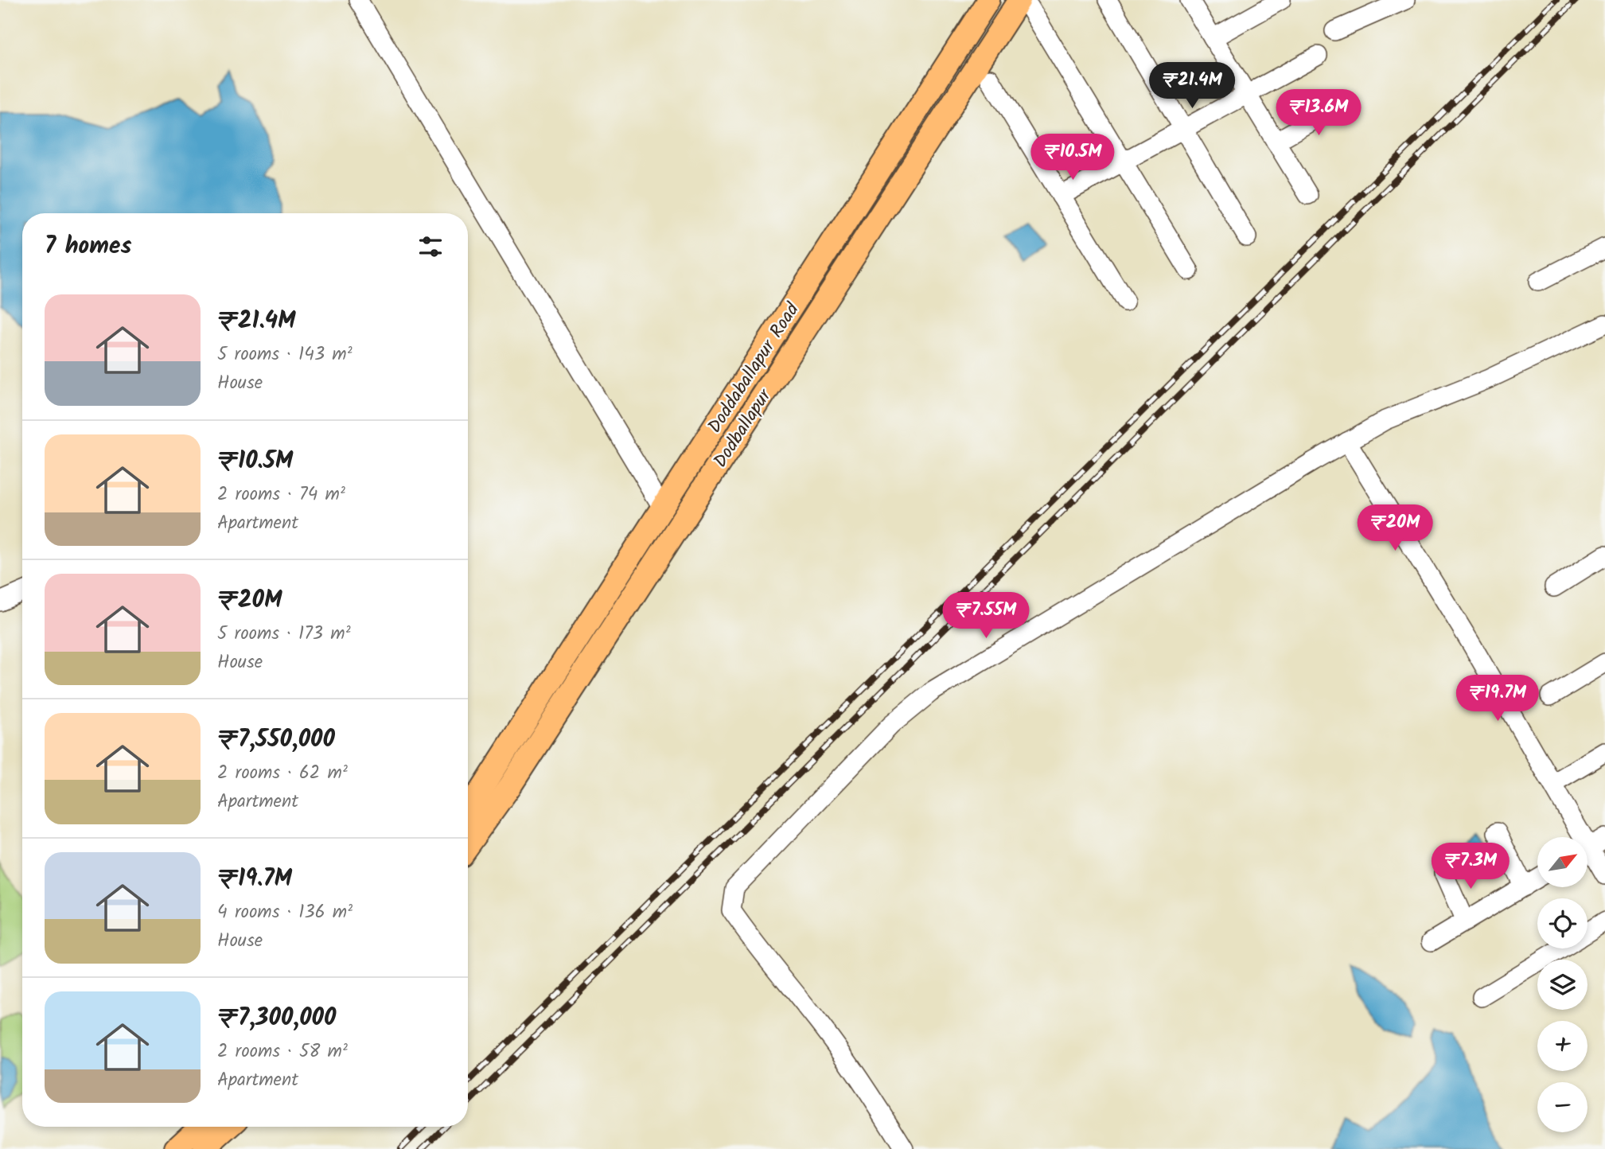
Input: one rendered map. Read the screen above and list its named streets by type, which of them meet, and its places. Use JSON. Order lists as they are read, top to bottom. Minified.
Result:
{"streets":{"main road":["Doddaballapur Road","Dodballapur"]},"north":"top right","page":{"price":["₹21.4M","₹13.6M","₹10.5M","₹20M","₹7.55M","₹19.7M","₹7.3M"],"heading":"7 homes","list":[{"name":"₹21.4M","note":"5 rooms · 143 m² · House"},{"name":"₹10.5M","note":"2 rooms · 74 m² · Apartment"},{"name":"₹20M","note":"5 rooms · 173 m² · House"},{"name":"₹7,550,000","note":"2 rooms · 62 m² · Apartment"},{"name":"₹19.7M","note":"4 rooms · 136 m² · House"},{"name":"₹7,300,000","note":"2 rooms · 58 m² · Apartment"}],"map_buttons":["+","−"]}}
